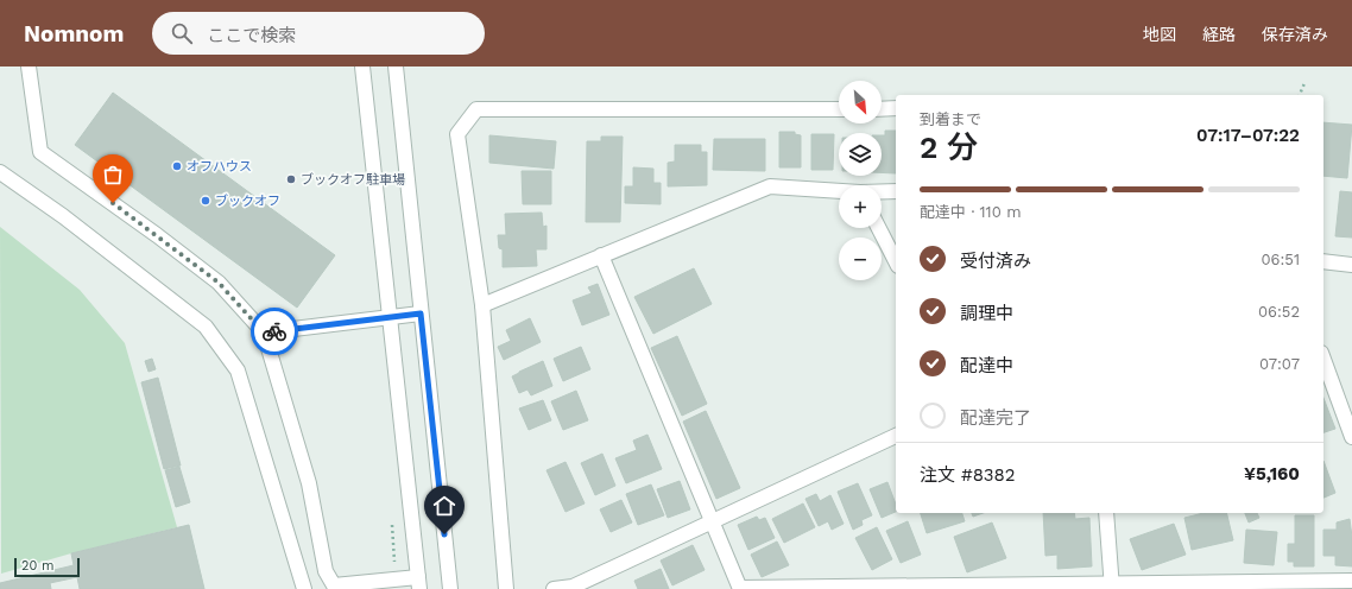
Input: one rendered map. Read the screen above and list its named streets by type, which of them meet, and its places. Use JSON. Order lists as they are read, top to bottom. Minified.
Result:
{"places":["オフハウス","ブックオフ駐車場","ブックオフ"],"scale_bar":"20 m","north":"bottom right","page":{"header":"Nomnom","search":"ここで検索","nav":["地図","経路","保存済み"],"map_buttons":["+","−"],"heading":["2 分","到着まで","07:17–07:22"],"panel":["注文 #8382","¥5,160"],"bar":"配達中 · 110 m","list":[["受付済み","06:51"],["調理中","06:52"],["配達中","07:07"],"配達完了"],"scale":"20 m"}}
